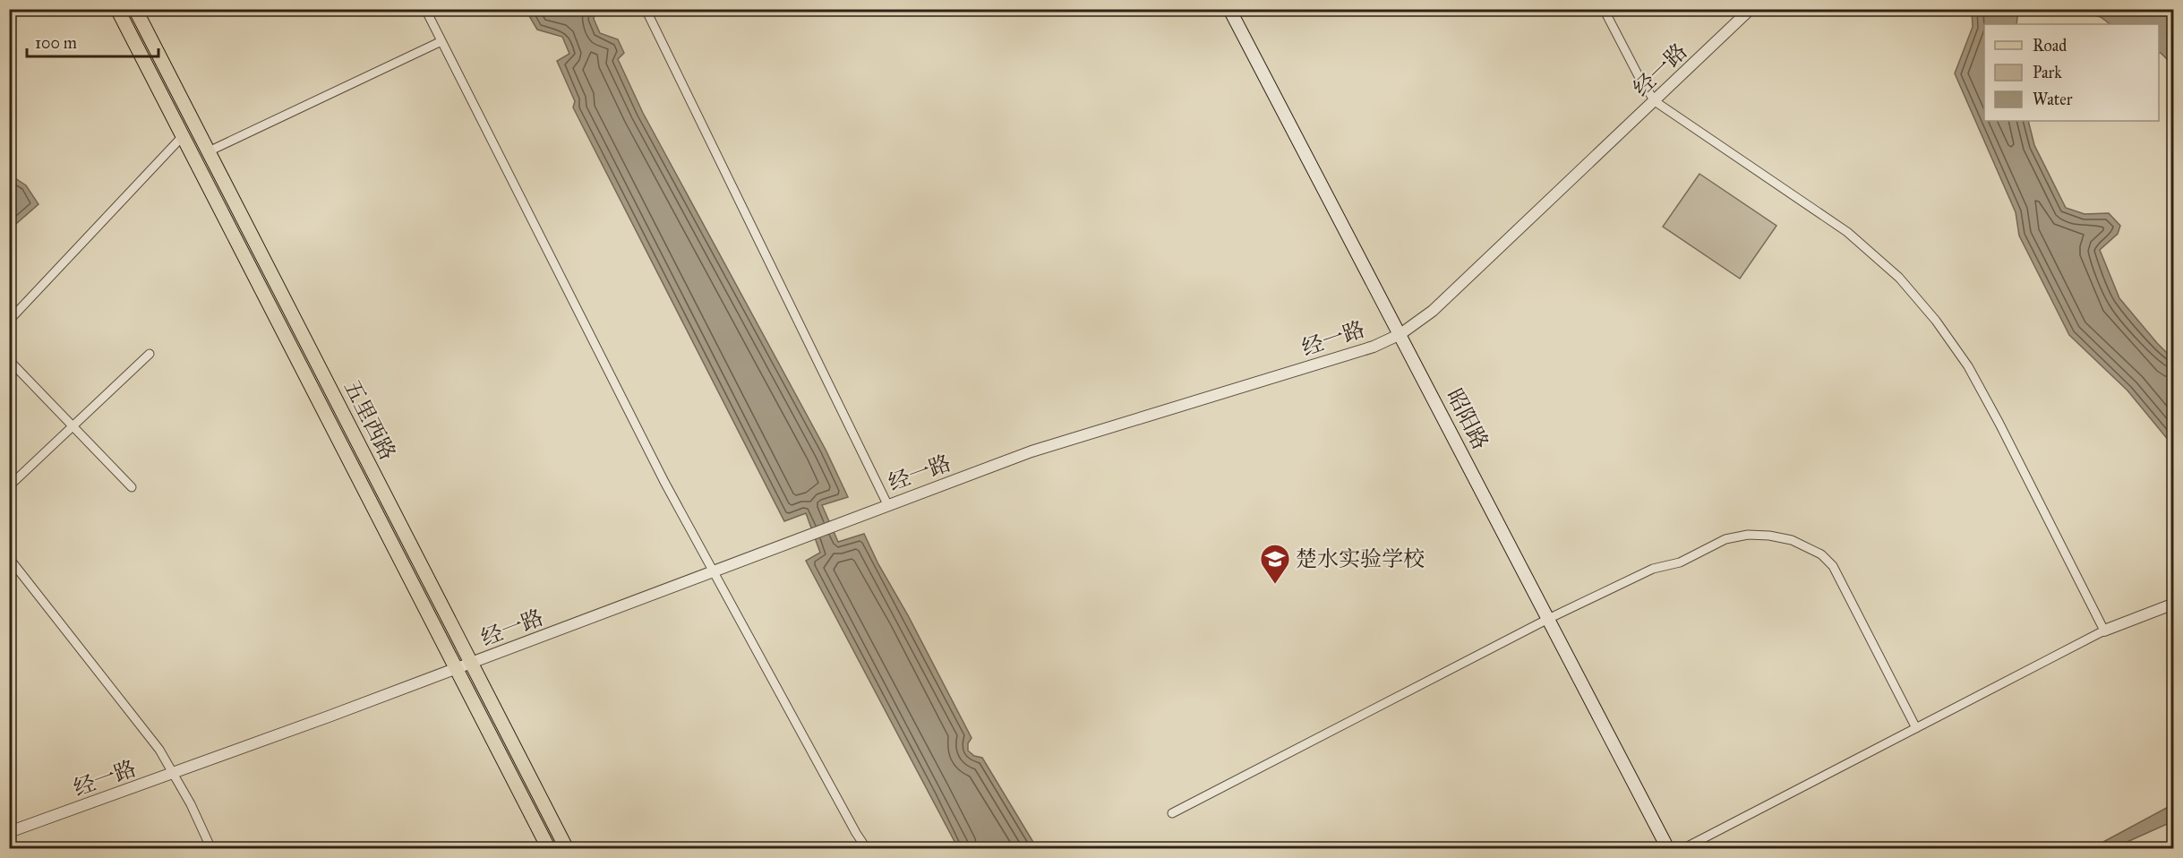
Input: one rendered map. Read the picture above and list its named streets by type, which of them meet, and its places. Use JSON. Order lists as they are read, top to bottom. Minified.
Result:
{"streets":{"main road":["昭阳路","五里西路"],"street":["经一路"]},"crossings":[["经一路","昭阳路"],["经一路","五里西路"]],"places":{"school or university":["楚水实验学校"]},"legend":["Road","Park","Water"],"scale_bar":"100 m"}
